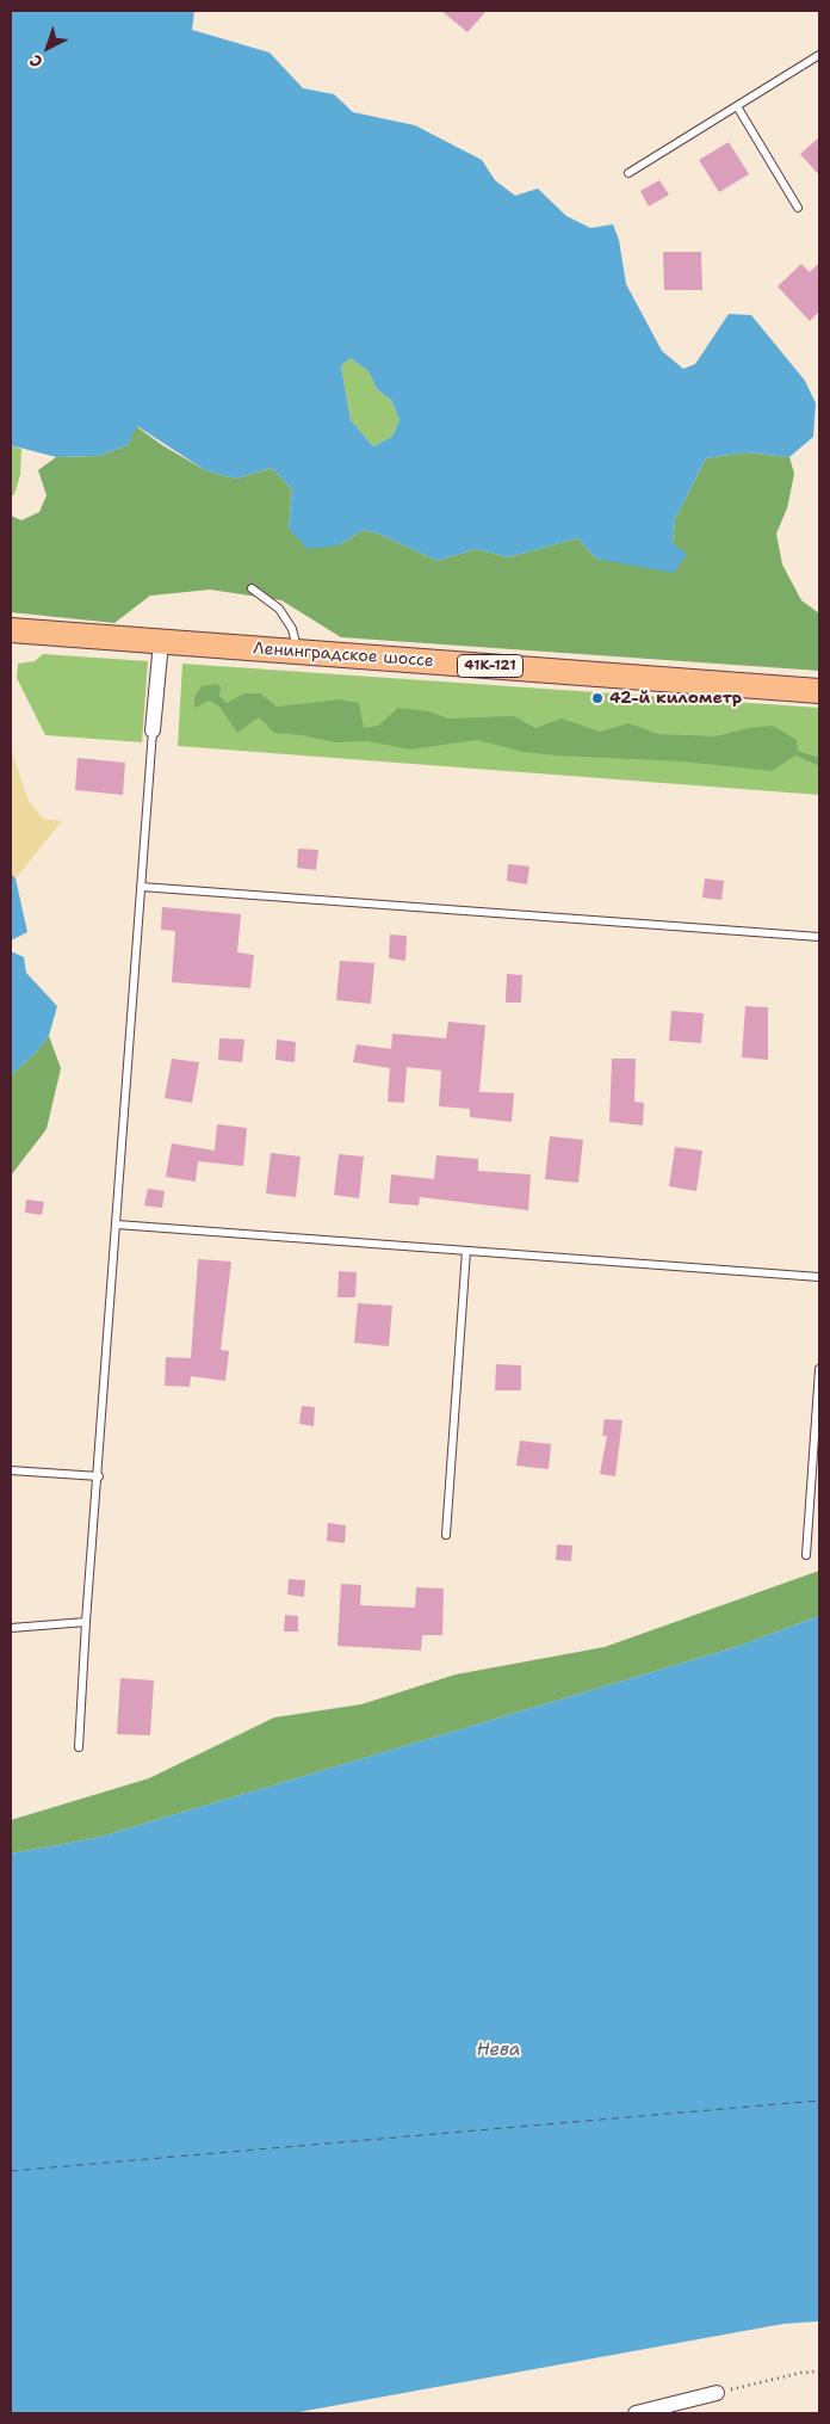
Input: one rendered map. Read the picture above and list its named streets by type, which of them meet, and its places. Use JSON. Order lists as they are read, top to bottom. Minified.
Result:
{"streets":{"main road":["Ленинградское шоссе","41К-121"]},"water":["Нева"],"places":["42-й километр"],"north":"bottom left"}
